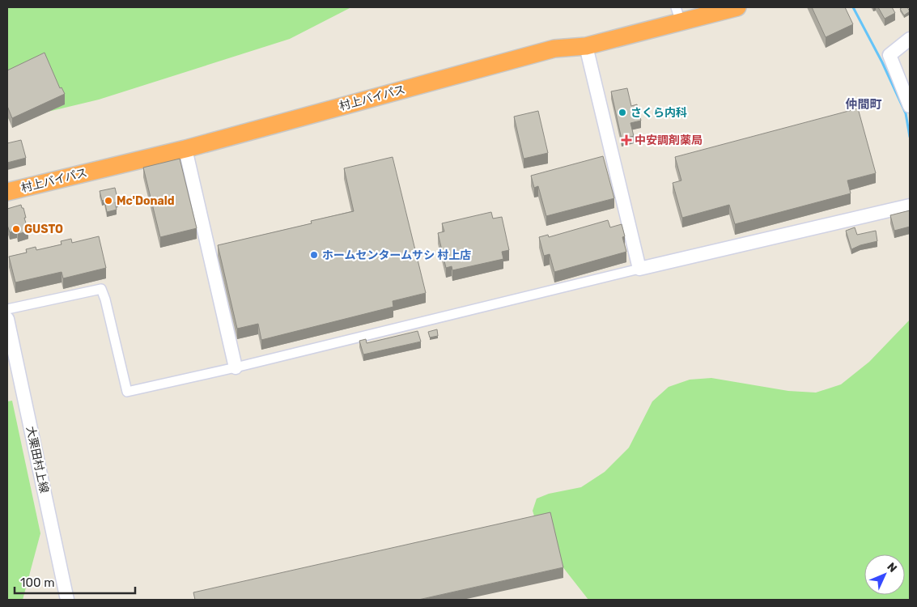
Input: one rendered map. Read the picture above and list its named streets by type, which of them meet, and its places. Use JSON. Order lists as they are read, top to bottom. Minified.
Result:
{"streets":{"highway":["村上バイパス"],"street":["大栗田村上線"]},"districts":["仲間町"],"places":{"other":["さくら内科","Mc'Donald","GUSTO","ホームセンタームサシ 村上店"],"health":["中安調剤薬局"]},"scale_bar":"100 m","north":"top right"}
